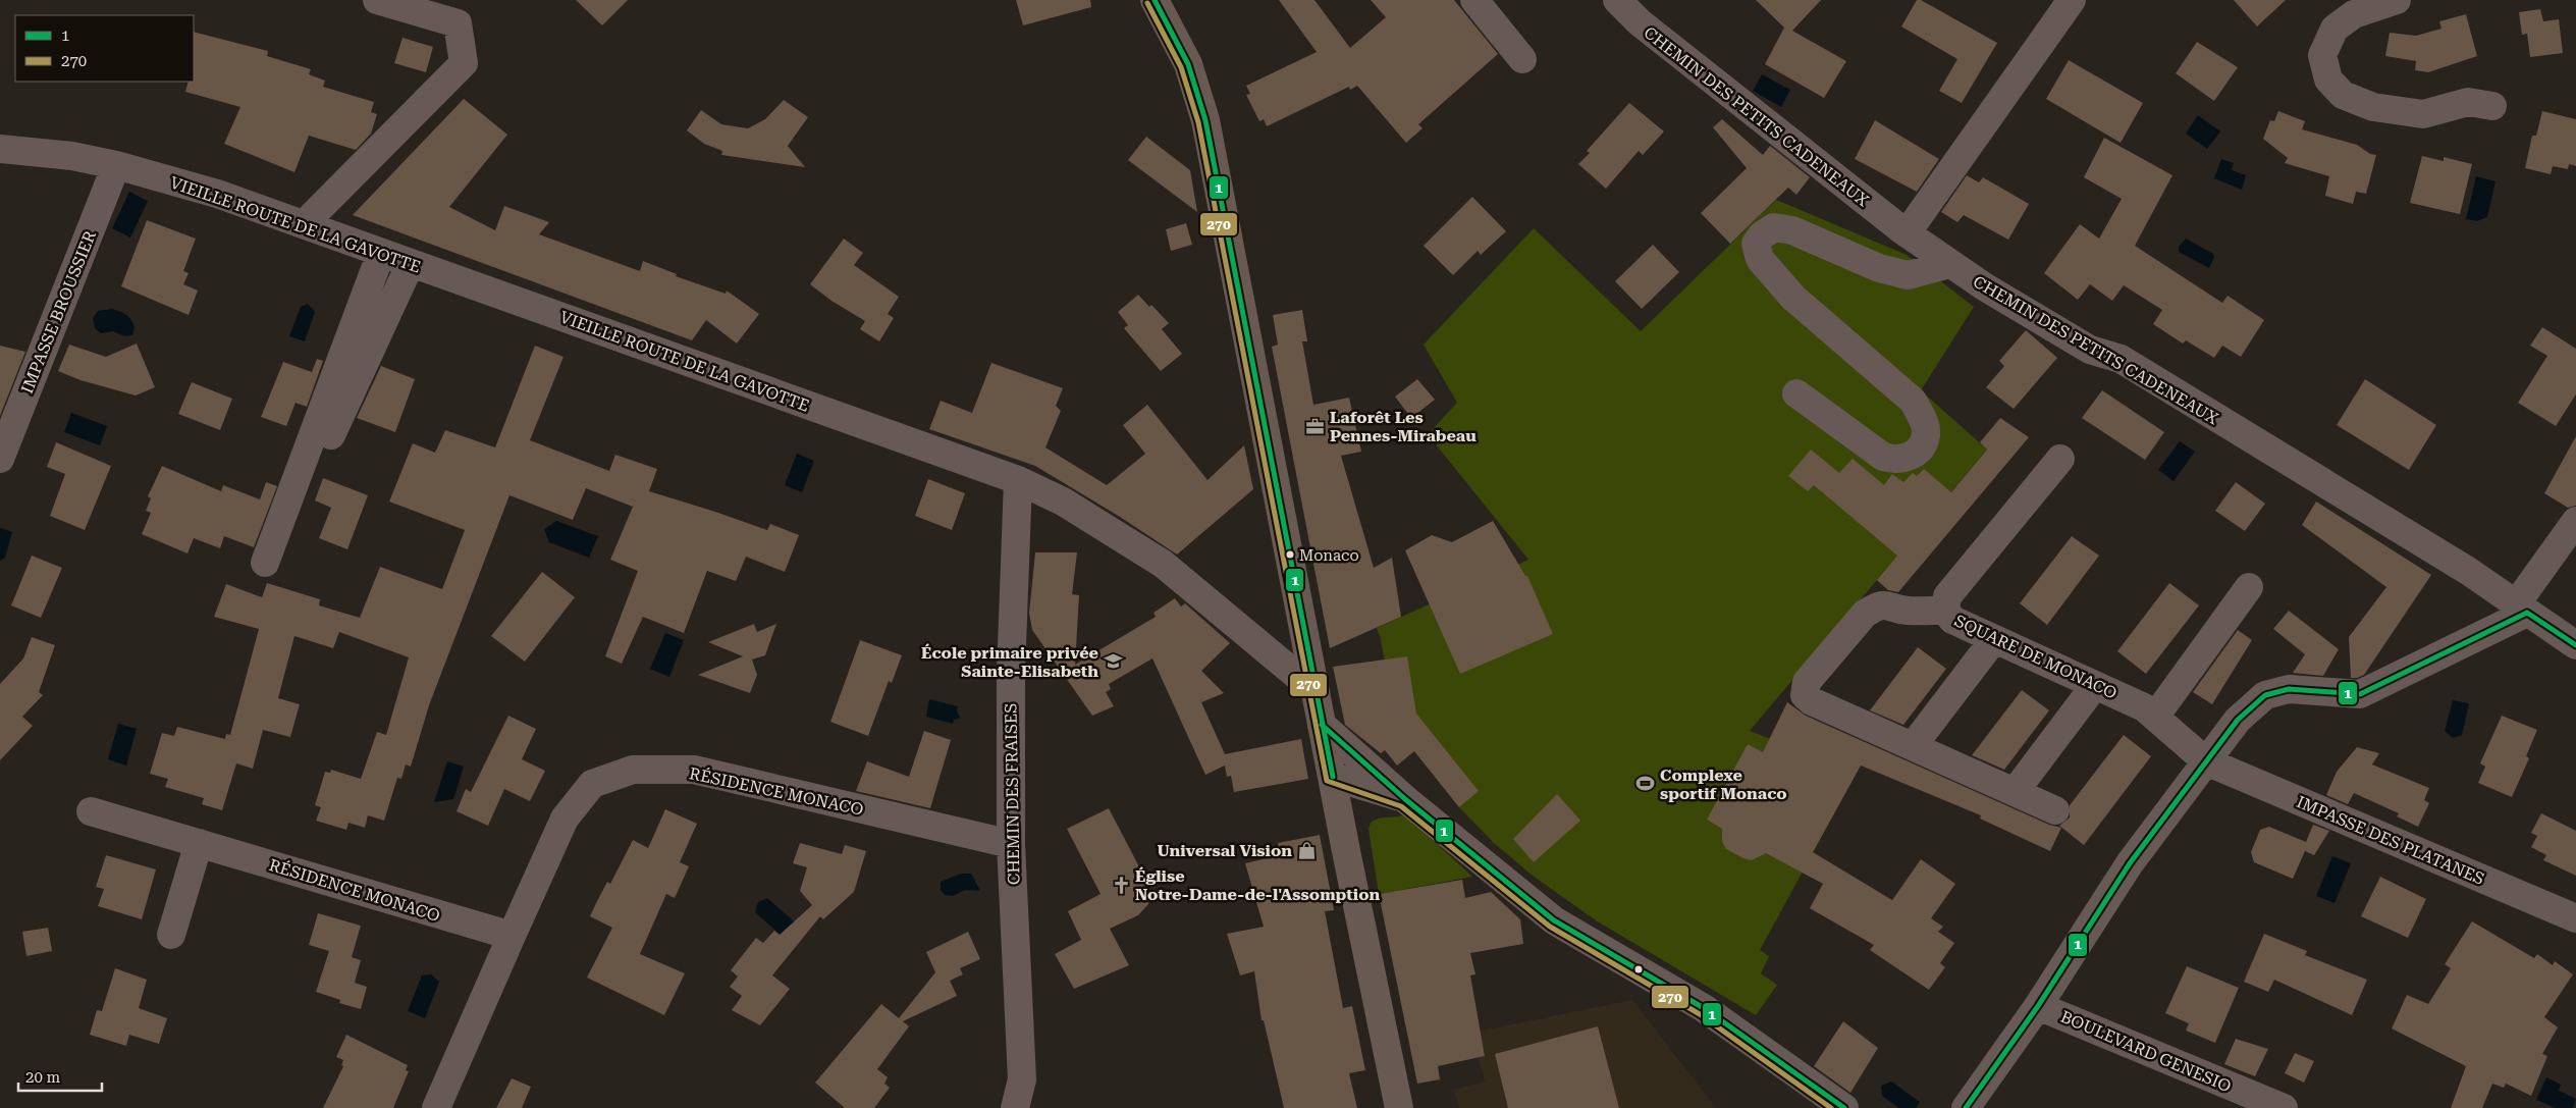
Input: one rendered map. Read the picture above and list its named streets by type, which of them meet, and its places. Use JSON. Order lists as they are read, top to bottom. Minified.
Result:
{"streets":{"street":["CHEMIN DES PETITS CADENEAUX","VIEILLE ROUTE DE LA GAVOTTE","IMPASSE BROUSSIER","SQUARE DE MONACO","RÉSIDENCE MONACO","CHEMIN DES FRAISES","IMPASSE DES PLATANES","BOULEVARD GENESIO"]},"crossings":[["VIEILLE ROUTE DE LA GAVOTTE","IMPASSE BROUSSIER"],["VIEILLE ROUTE DE LA GAVOTTE","CHEMIN DES FRAISES"],["SQUARE DE MONACO","IMPASSE DES PLATANES"],["RÉSIDENCE MONACO","CHEMIN DES FRAISES"]],"places":{"office":["Laforêt Les Pennes-Mirabeau"],"other":["Monaco"],"school or university":["École primaire privée Sainte-Elisabeth"],"sports":["Complexe sportif Monaco"],"shop":["Universal Vision"],"church":["Église Notre-Dame-de-l'Assomption"]},"lines":["transit line 1","transit line 270"],"legend":["1","270"],"scale_bar":"20 m"}
